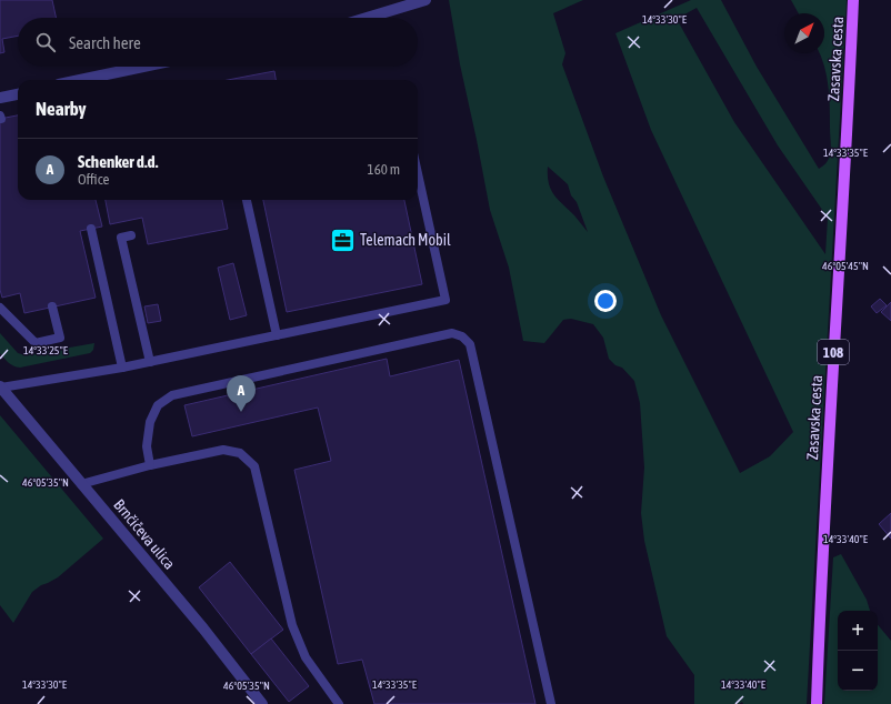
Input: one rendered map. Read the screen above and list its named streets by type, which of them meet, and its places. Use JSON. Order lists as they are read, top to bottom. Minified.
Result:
{"streets":{"main road":["Zasavska cesta","108"],"street":["Brnčičeva ulica"]},"places":{"office":["Telemach Mobil"]},"north":"top right","page":{"search":"Search here","heading":"Nearby","list":[{"mark":"A","name":"Schenker d.d.","note":"Office","value":"160 m"}],"pins":"A","map_buttons":["+","−"]},"coordinates":["14°33'30\"E","14°33'35\"E","46°05'45\"N","14°33'25\"E","46°05'35\"N","14°33'40\"E"]}
